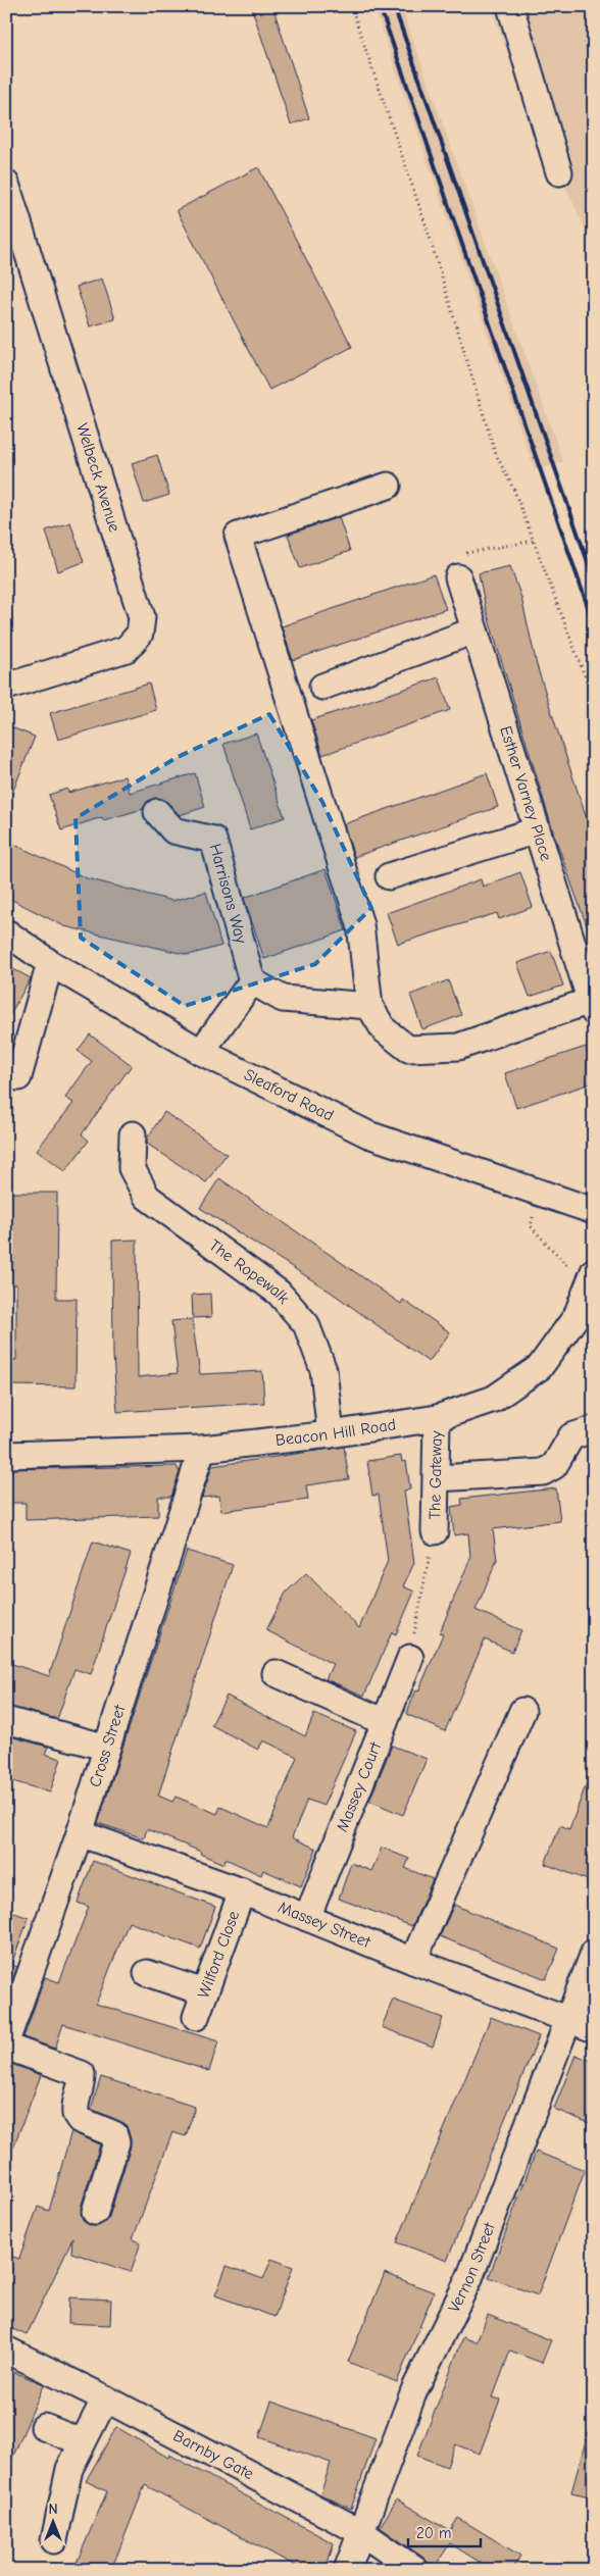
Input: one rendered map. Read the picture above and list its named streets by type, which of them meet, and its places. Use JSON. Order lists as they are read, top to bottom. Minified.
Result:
{"streets":{"street":["Welbeck Avenue","Esther Varney Place","Harrisons Way","Sleaford Road","The Ropewalk","Beacon Hill Road","The Gateway","Cross Street","Massey Court","Massey Street","Wilford Close","Vernon Street","Barnby Gate"]},"crossings":[["The Ropewalk","Beacon Hill Road"],["Beacon Hill Road","The Gateway"],["Beacon Hill Road","Cross Street"],["Cross Street","Massey Street"],["Massey Court","Massey Street"],["Massey Street","Wilford Close"],["Massey Street","Vernon Street"],["Vernon Street","Barnby Gate"]],"scale_bar":"20 m","north":"top"}
